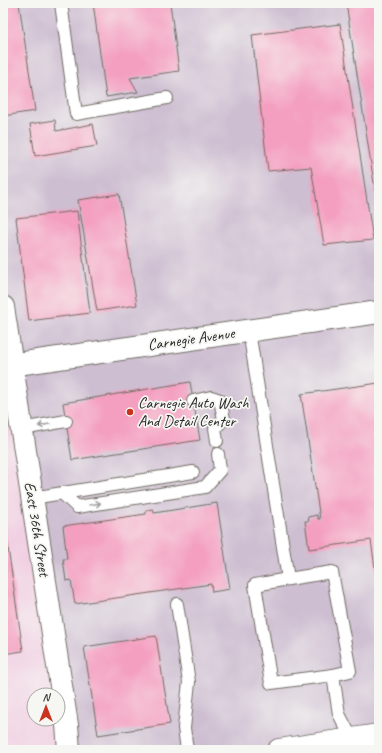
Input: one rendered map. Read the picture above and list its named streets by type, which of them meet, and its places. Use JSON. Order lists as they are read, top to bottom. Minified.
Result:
{"streets":{"street":["Carnegie Avenue","East 36th Street"]},"crossings":[["Carnegie Avenue","East 36th Street"]],"places":["Carnegie Auto Wash And Detail Center"],"north":"top"}
